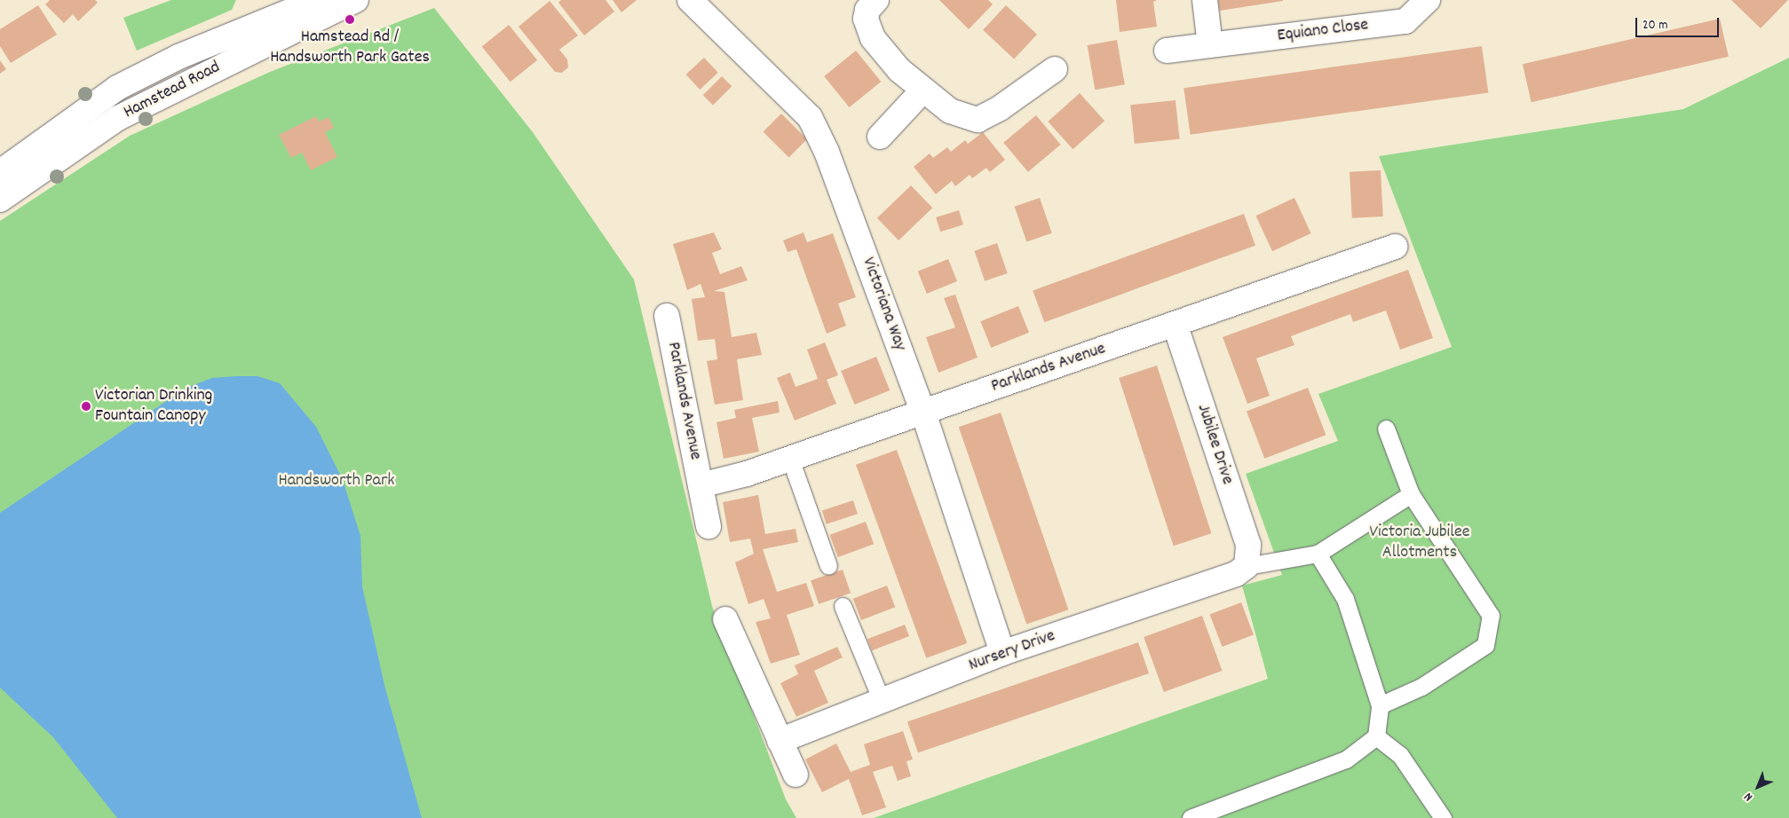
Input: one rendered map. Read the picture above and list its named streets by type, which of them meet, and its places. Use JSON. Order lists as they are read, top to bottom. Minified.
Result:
{"streets":{"street":["Equiano Close","Hamstead Road","Victoriana Way","Parklands Avenue","Jubilee Drive","Nursery Drive"]},"crossings":[["Victoriana Way","Parklands Avenue"],["Victoriana Way","Nursery Drive"],["Parklands Avenue","Jubilee Drive"],["Jubilee Drive","Nursery Drive"]],"parks":["Handsworth Park","Victoria Jubilee Allotments"],"places":["Hamstead Rd / Handsworth Park Gates","Victorian Drinking Fountain Canopy"],"scale_bar":"20 m","north":"bottom left"}
